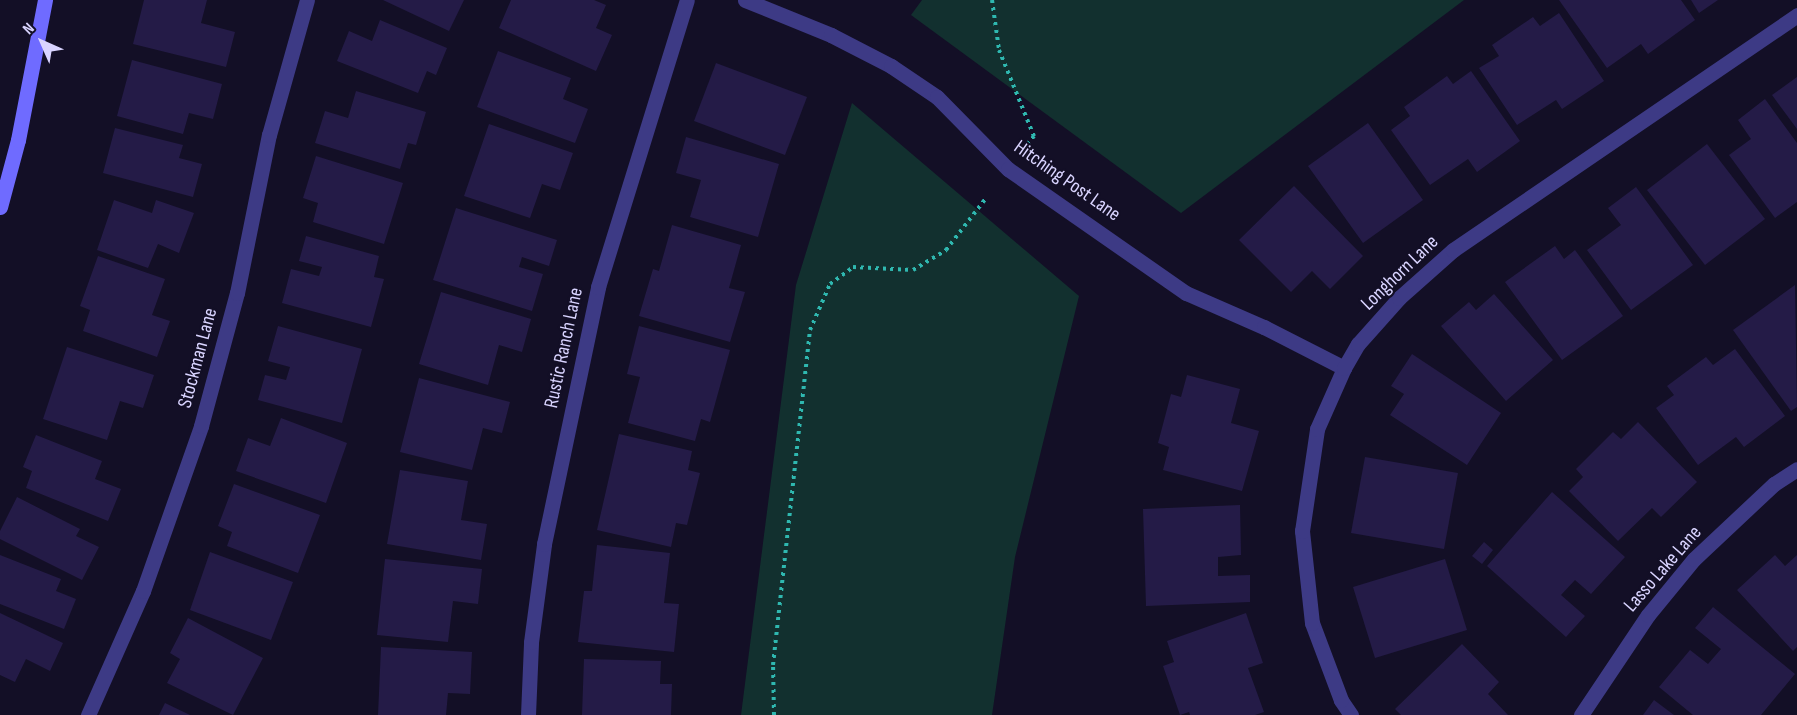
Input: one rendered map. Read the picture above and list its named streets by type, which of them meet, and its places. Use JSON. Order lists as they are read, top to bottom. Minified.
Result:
{"streets":{"street":["Hitching Post Lane","Longhorn Lane","Rustic Ranch Lane","Stockman Lane","Lasso Lake Lane"]},"crossings":[["Hitching Post Lane","Longhorn Lane"]],"north":"top left"}
